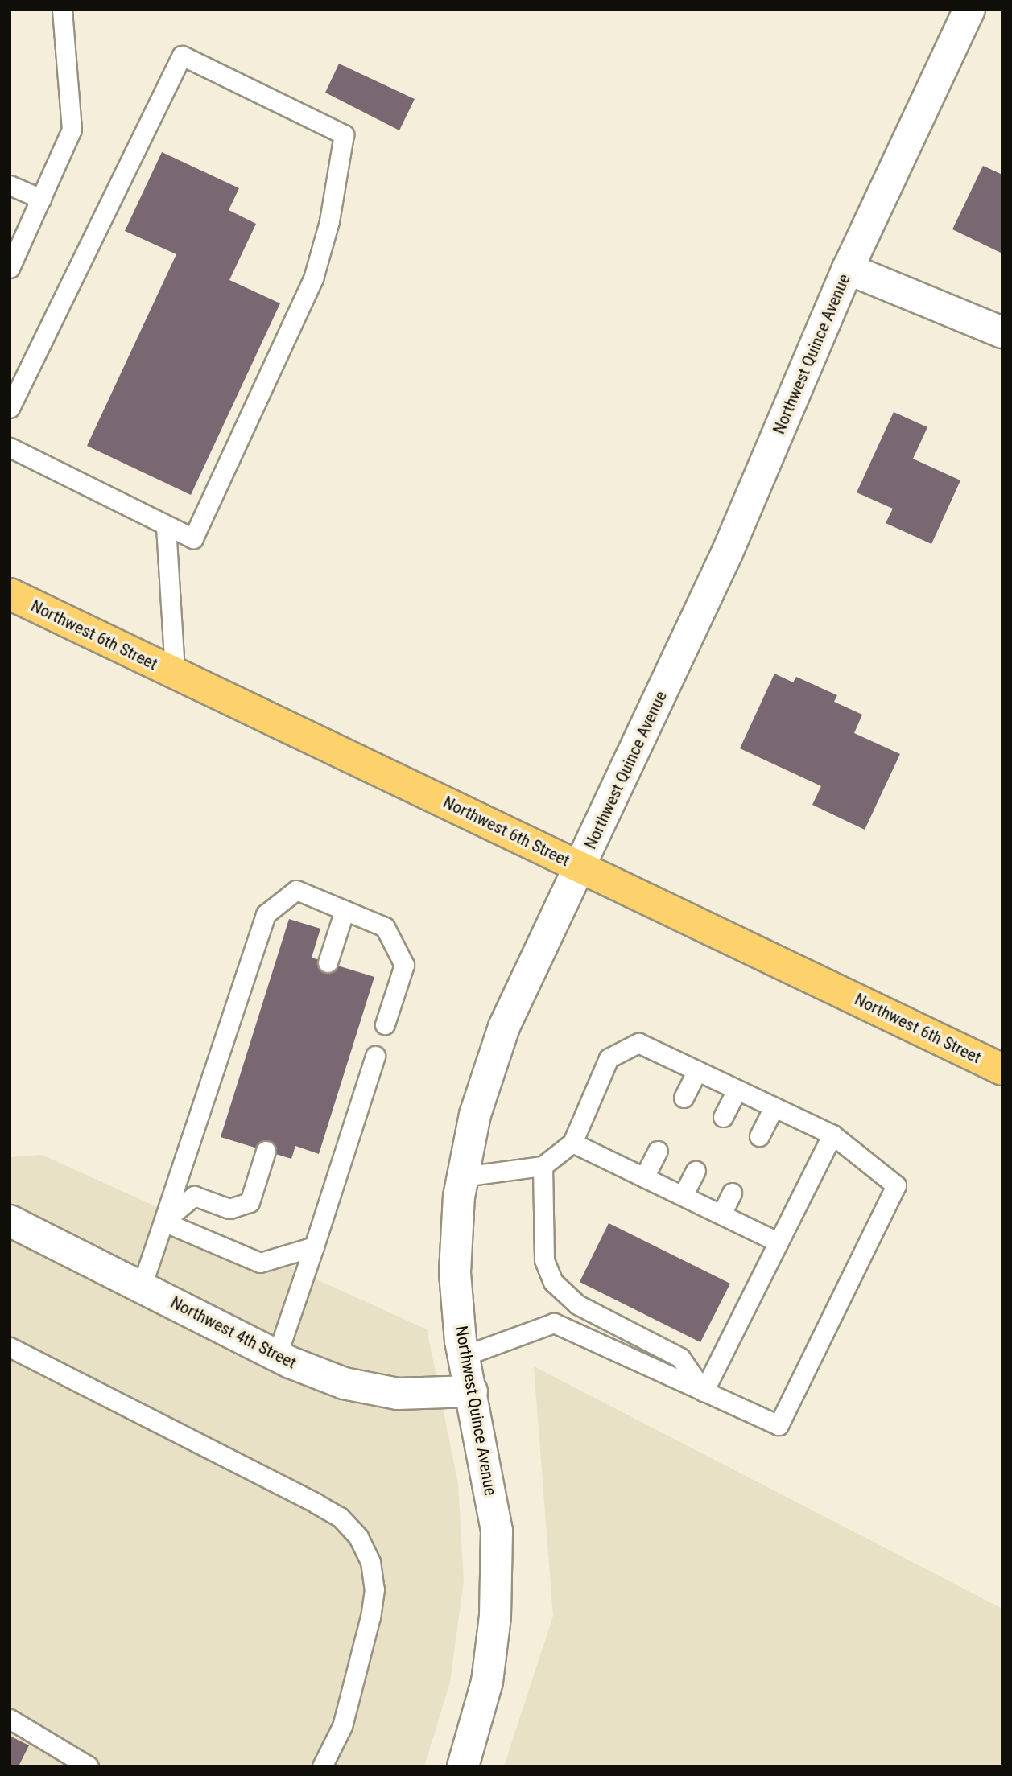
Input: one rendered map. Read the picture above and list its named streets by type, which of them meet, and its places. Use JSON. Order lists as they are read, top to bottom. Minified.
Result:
{"streets":{"main road":["Northwest 6th Street"],"street":["Northwest Quince Avenue","Northwest 4th Street"]},"crossings":[["Northwest Quince Avenue","Northwest 6th Street"],["Northwest Quince Avenue","Northwest 4th Street"]]}
